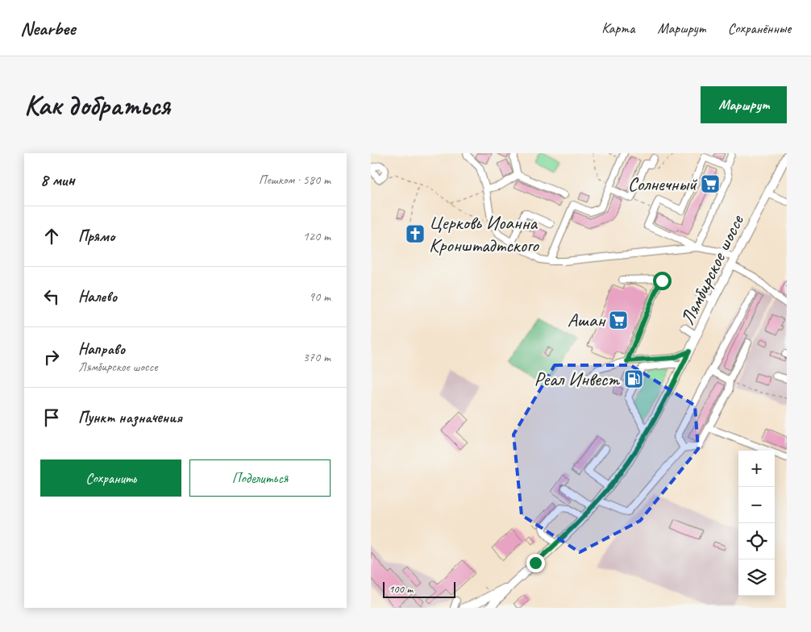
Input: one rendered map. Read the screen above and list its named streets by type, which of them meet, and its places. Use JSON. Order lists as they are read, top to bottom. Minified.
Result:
{"streets":{"main road":["Лямбирское шоссе"]},"places":{"supermarket":["Солнечный","Ашан"],"church":["Церковь Иоанна Кронштадтского"],"fuel station":["Реал Инвест"]},"scale_bar":"100 m","page":{"header":"Nearbee","nav":["Карта","Маршрут","Сохранённые"],"buttons":["Маршрут",["Сохранить","Поделиться"]],"title":"Как добраться","heading":["8 мин","Пешком · 580 m"],"list":[["Прямо","120 m"],["Налево","90 m"],["Направо","Лямбирское шоссе","370 m"],"Пункт назначения"],"map_buttons":["+","−"],"scale":"100 m"}}
